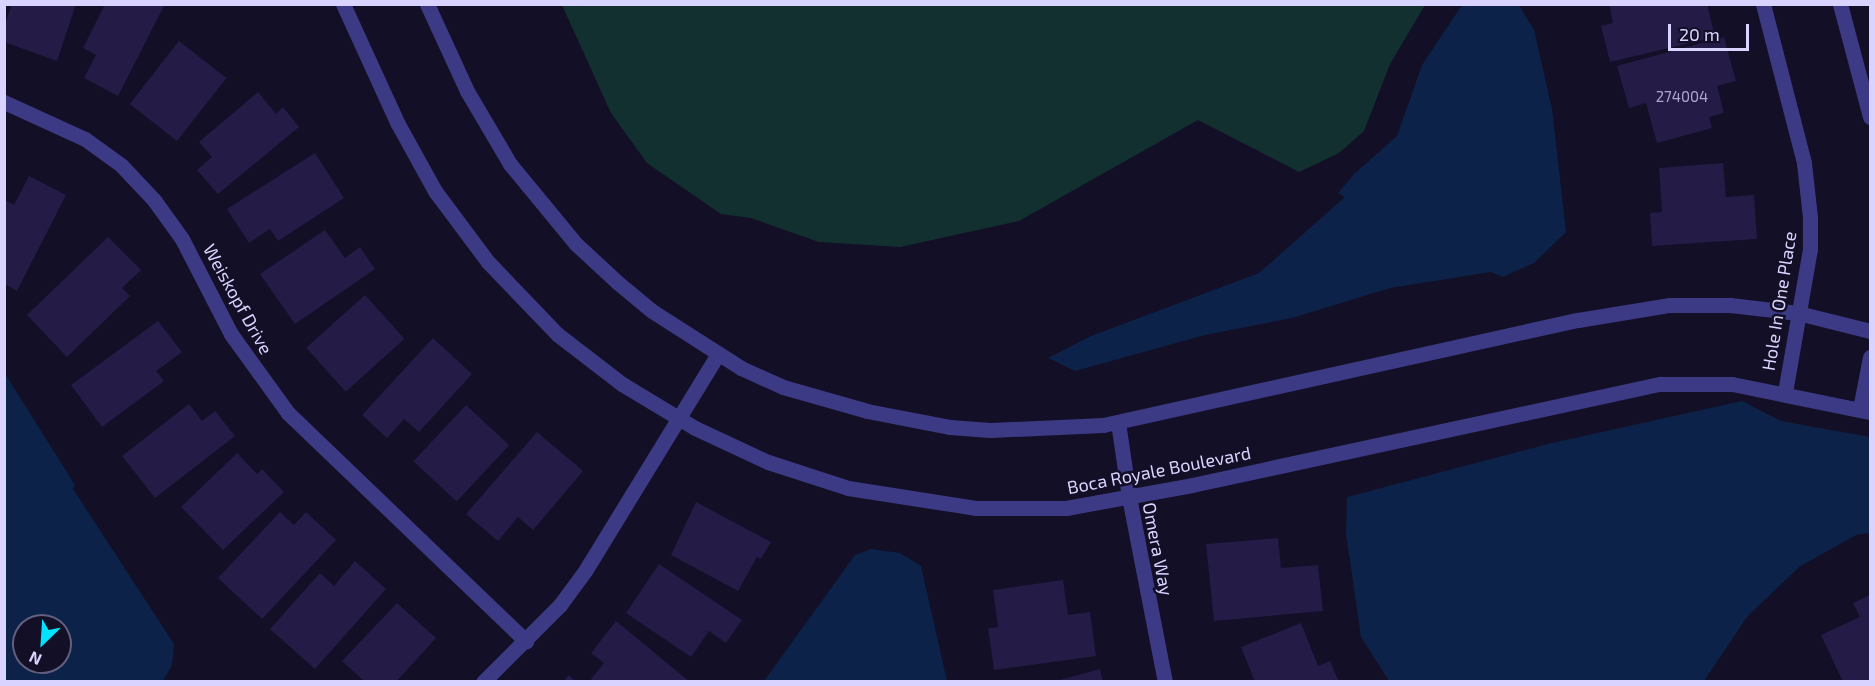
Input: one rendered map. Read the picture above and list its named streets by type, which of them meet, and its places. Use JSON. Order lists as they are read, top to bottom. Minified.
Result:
{"streets":{"street":["Weiskopf Drive","Hole In One Place","Boca Royale Boulevard","Omera Way"]},"crossings":[["Hole In One Place","Boca Royale Boulevard"],["Boca Royale Boulevard","Omera Way"]],"house_numbers":["274004"],"scale_bar":"20 m","north":"bottom left"}
